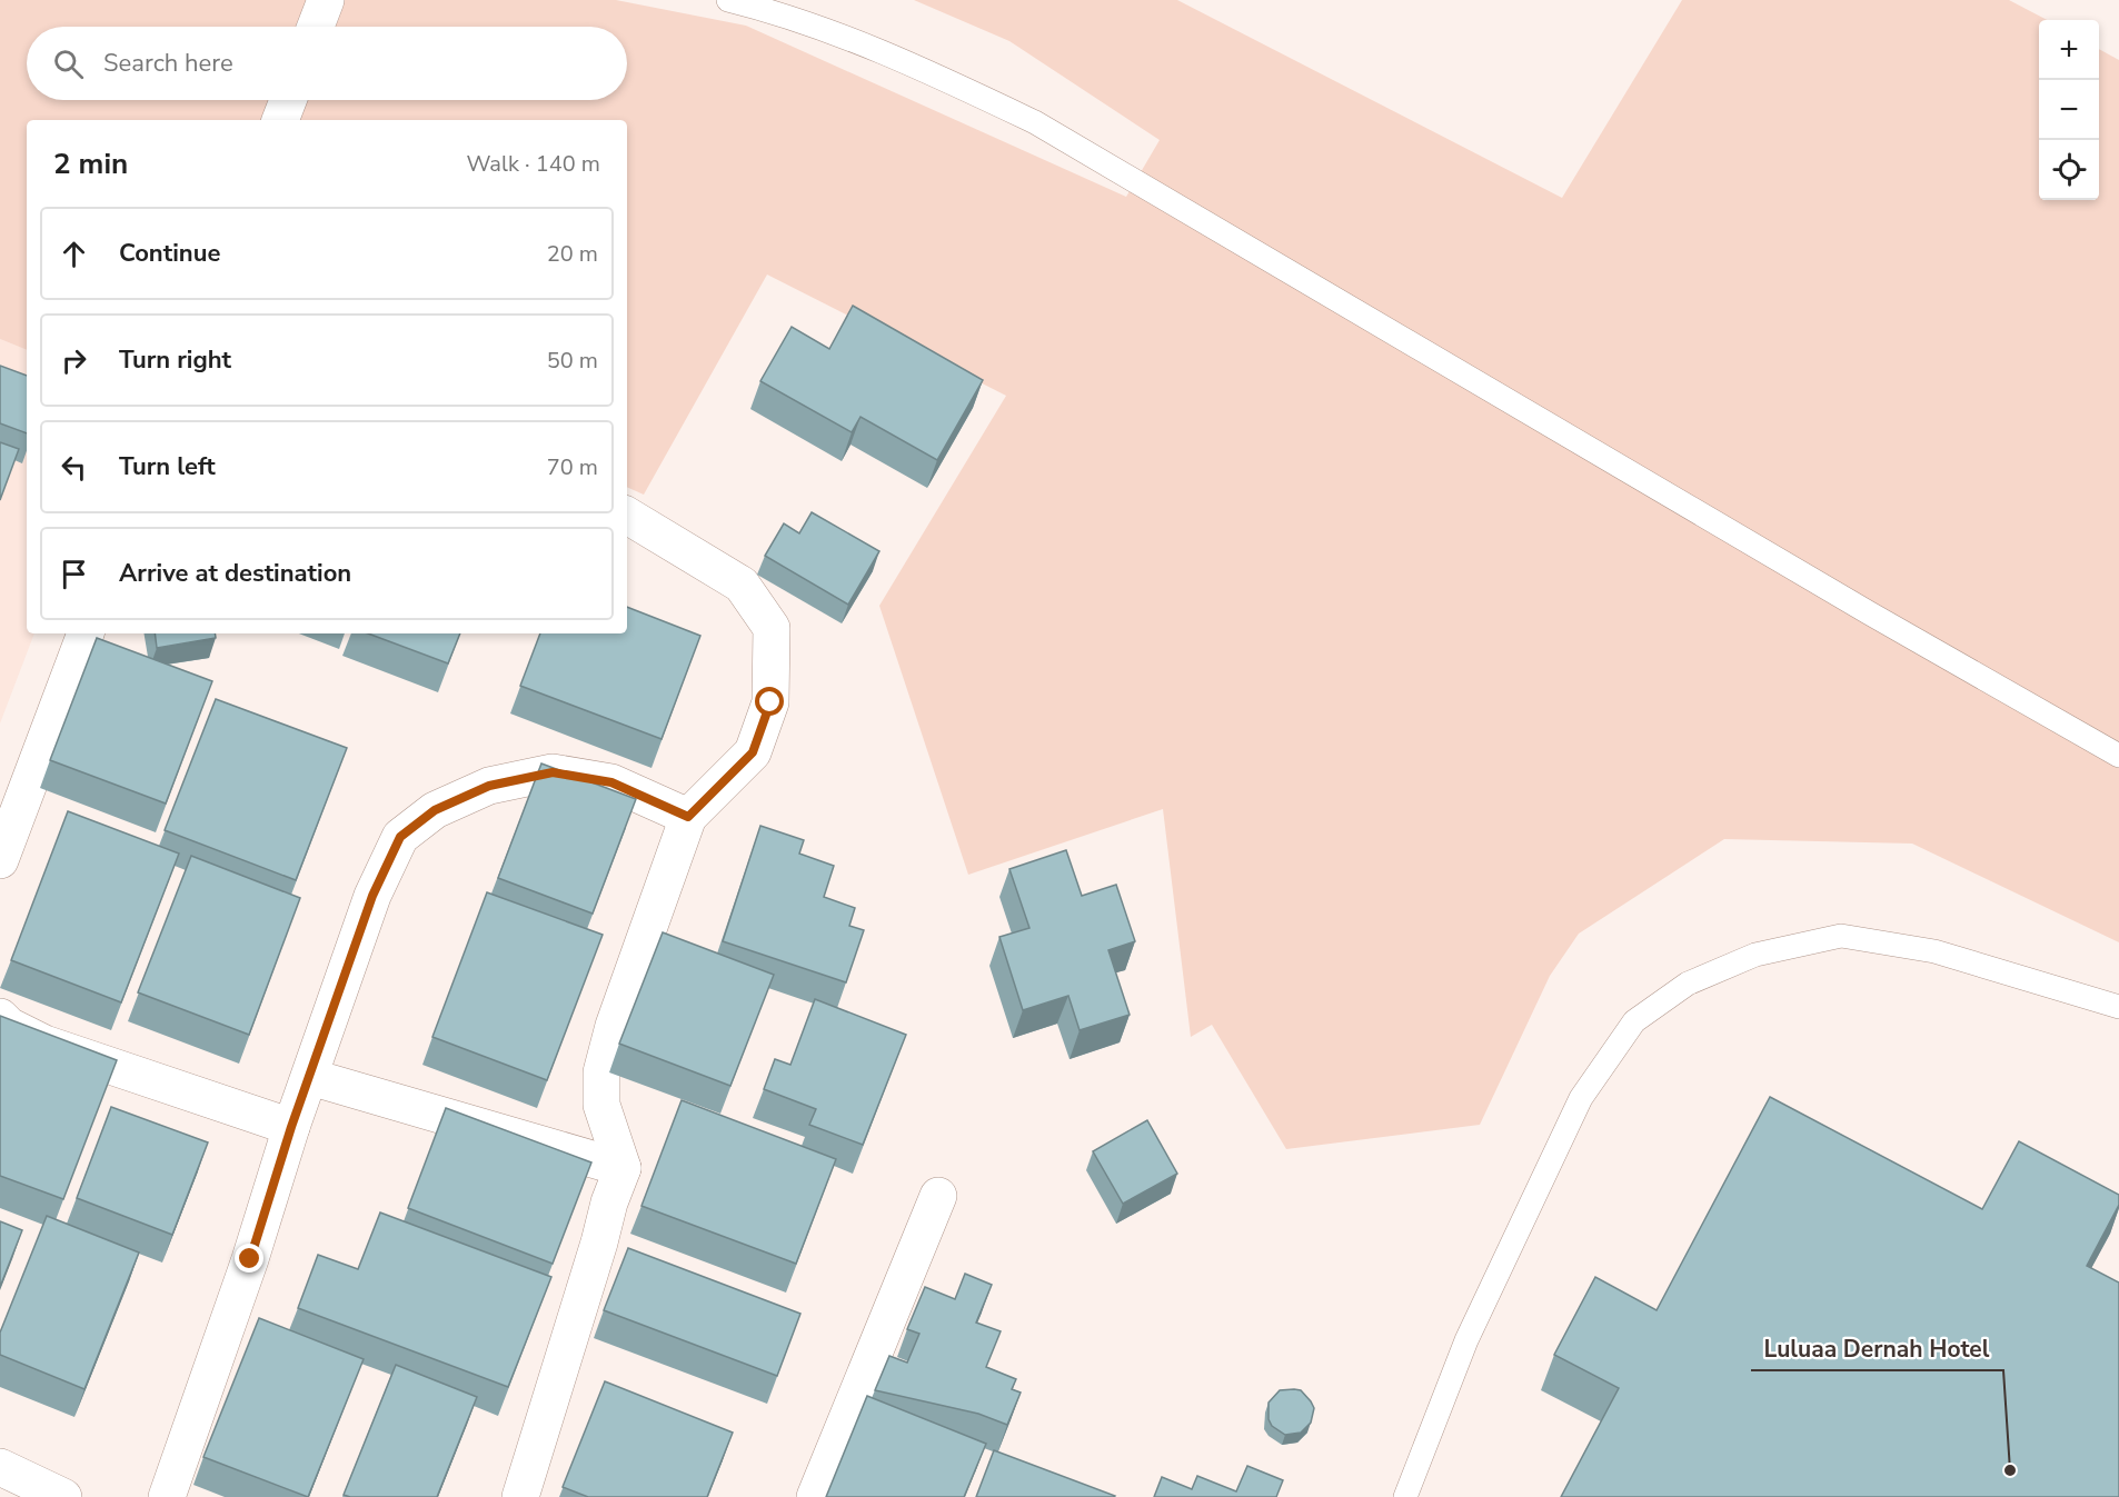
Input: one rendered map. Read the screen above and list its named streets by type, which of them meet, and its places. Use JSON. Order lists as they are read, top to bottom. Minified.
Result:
{"places":["Luluaa Dernah Hotel"],"page":{"map_buttons":["+","−"],"search":"Search here","heading":["2 min","Walk · 140 m"],"list":[["Continue","20 m"],["Turn right","50 m"],["Turn left","70 m"],"Arrive at destination"]}}
